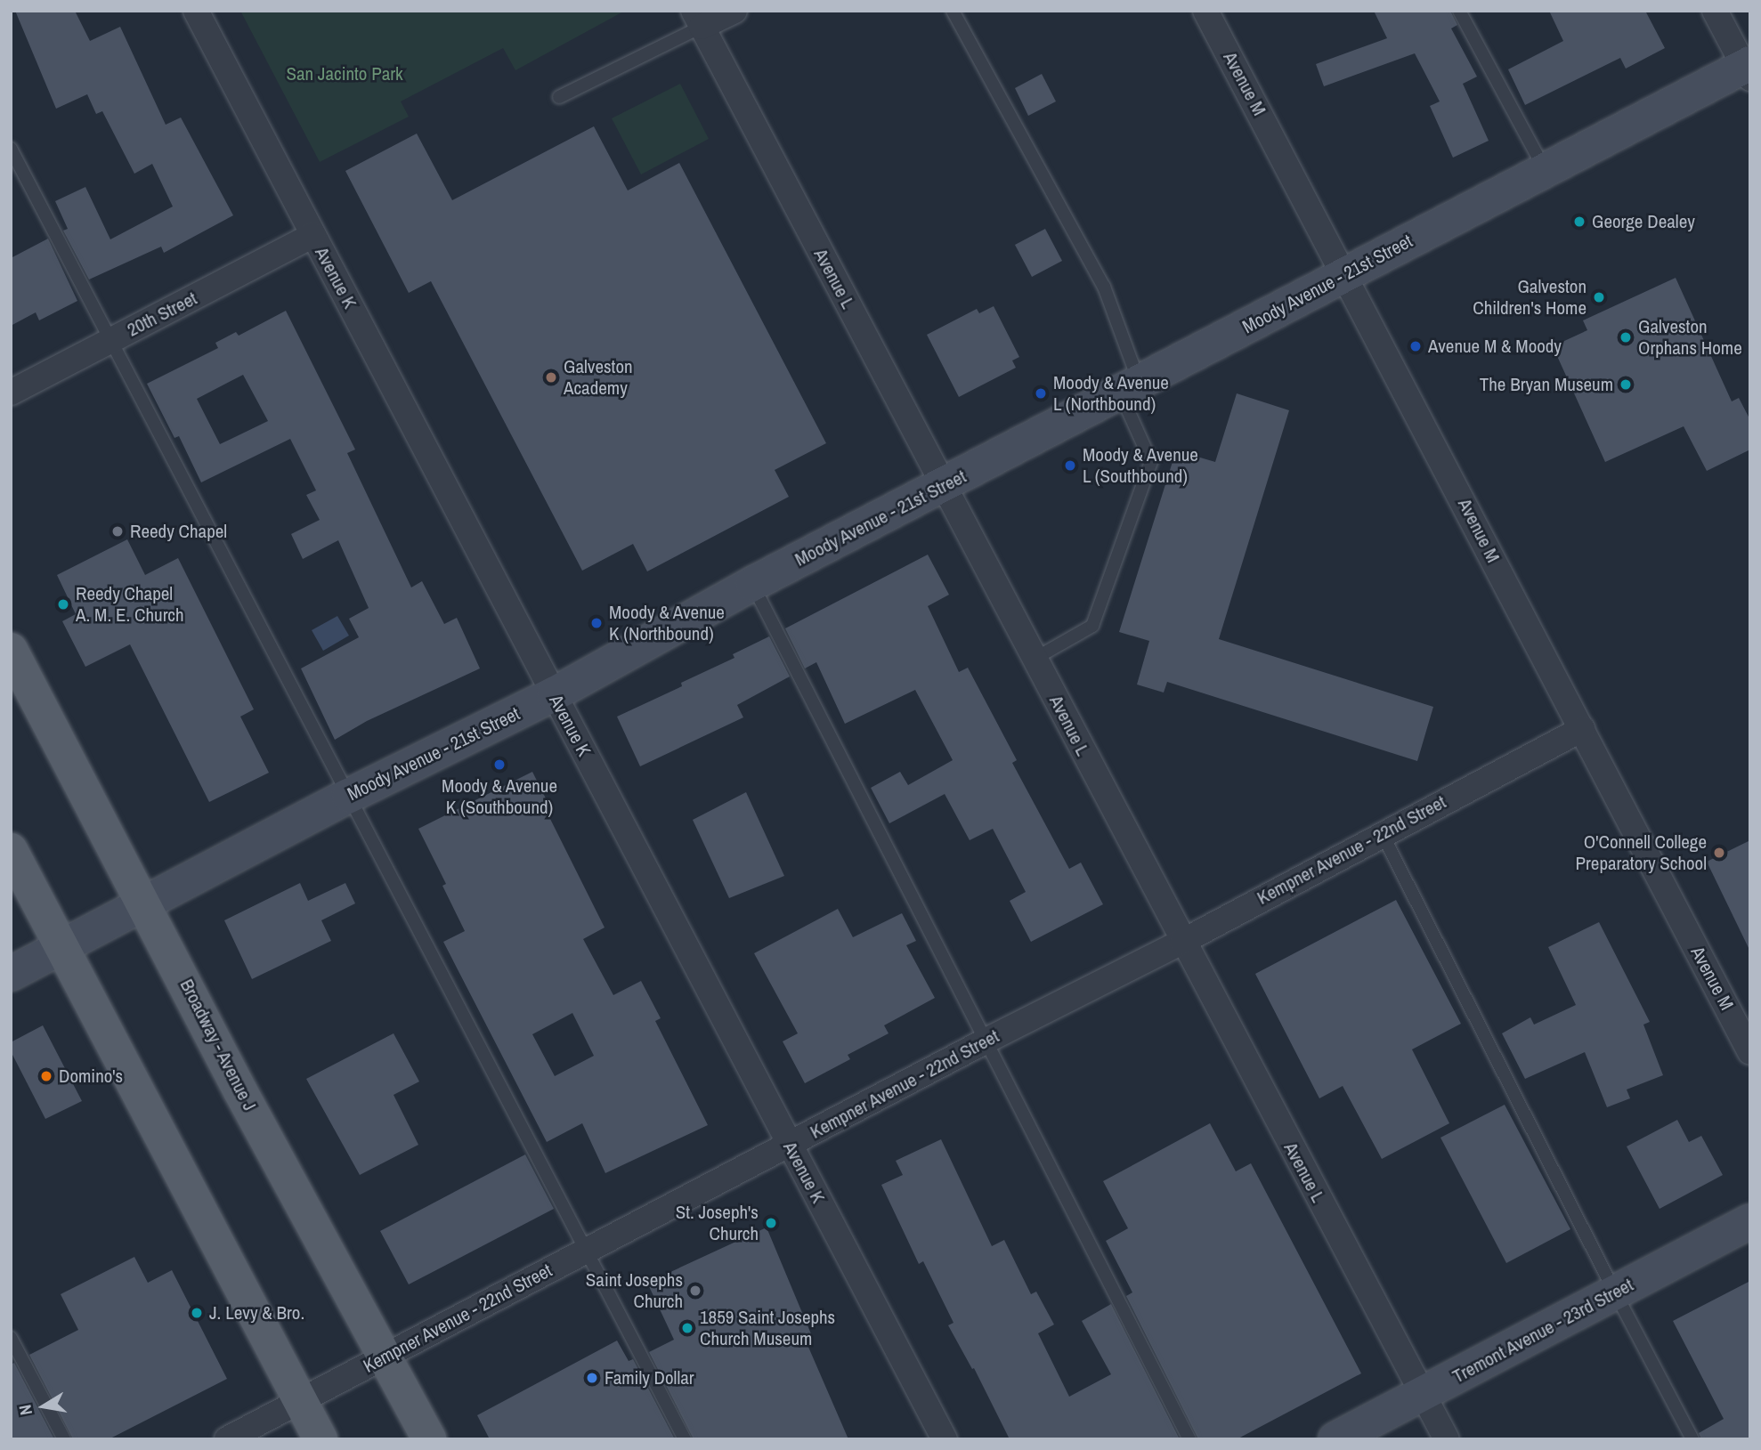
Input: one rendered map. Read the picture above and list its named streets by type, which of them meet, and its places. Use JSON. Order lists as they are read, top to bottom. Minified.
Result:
{"streets":{"main road":["Moody Avenue - 21st Street","Broadway - Avenue J","Tremont Avenue - 23rd Street"],"street":["Avenue M","Avenue K","Avenue L","20th Street","Kempner Avenue - 22nd Street"]},"crossings":[["Avenue M","Moody Avenue - 21st Street"],["Avenue M","Kempner Avenue - 22nd Street"],["Avenue K","Moody Avenue - 21st Street"],["Avenue K","20th Street"],["Avenue K","Kempner Avenue - 22nd Street"],["Avenue L","Moody Avenue - 21st Street"],["Avenue L","Kempner Avenue - 22nd Street"],["Avenue L","Tremont Avenue - 23rd Street"],["Moody Avenue - 21st Street","Broadway - Avenue J"],["Kempner Avenue - 22nd Street","Broadway - Avenue J"]],"parks":["San Jacinto Park"],"places":["George Dealey","Galveston Children's Home","Galveston Orphans Home","Avenue M & Moody","Galveston Academy","The Bryan Museum","Moody & Avenue L (Northbound)","Moody & Avenue L (Southbound)","Reedy Chapel","Reedy Chapel A. M. E. Church","Moody & Avenue K (Northbound)","Moody & Avenue K (Southbound)","O'Connell College Preparatory School","Domino's","St. Joseph's Church","Saint Josephs Church","J. Levy & Bro.","1859 Saint Josephs Church Museum","Family Dollar"],"north":"left"}
